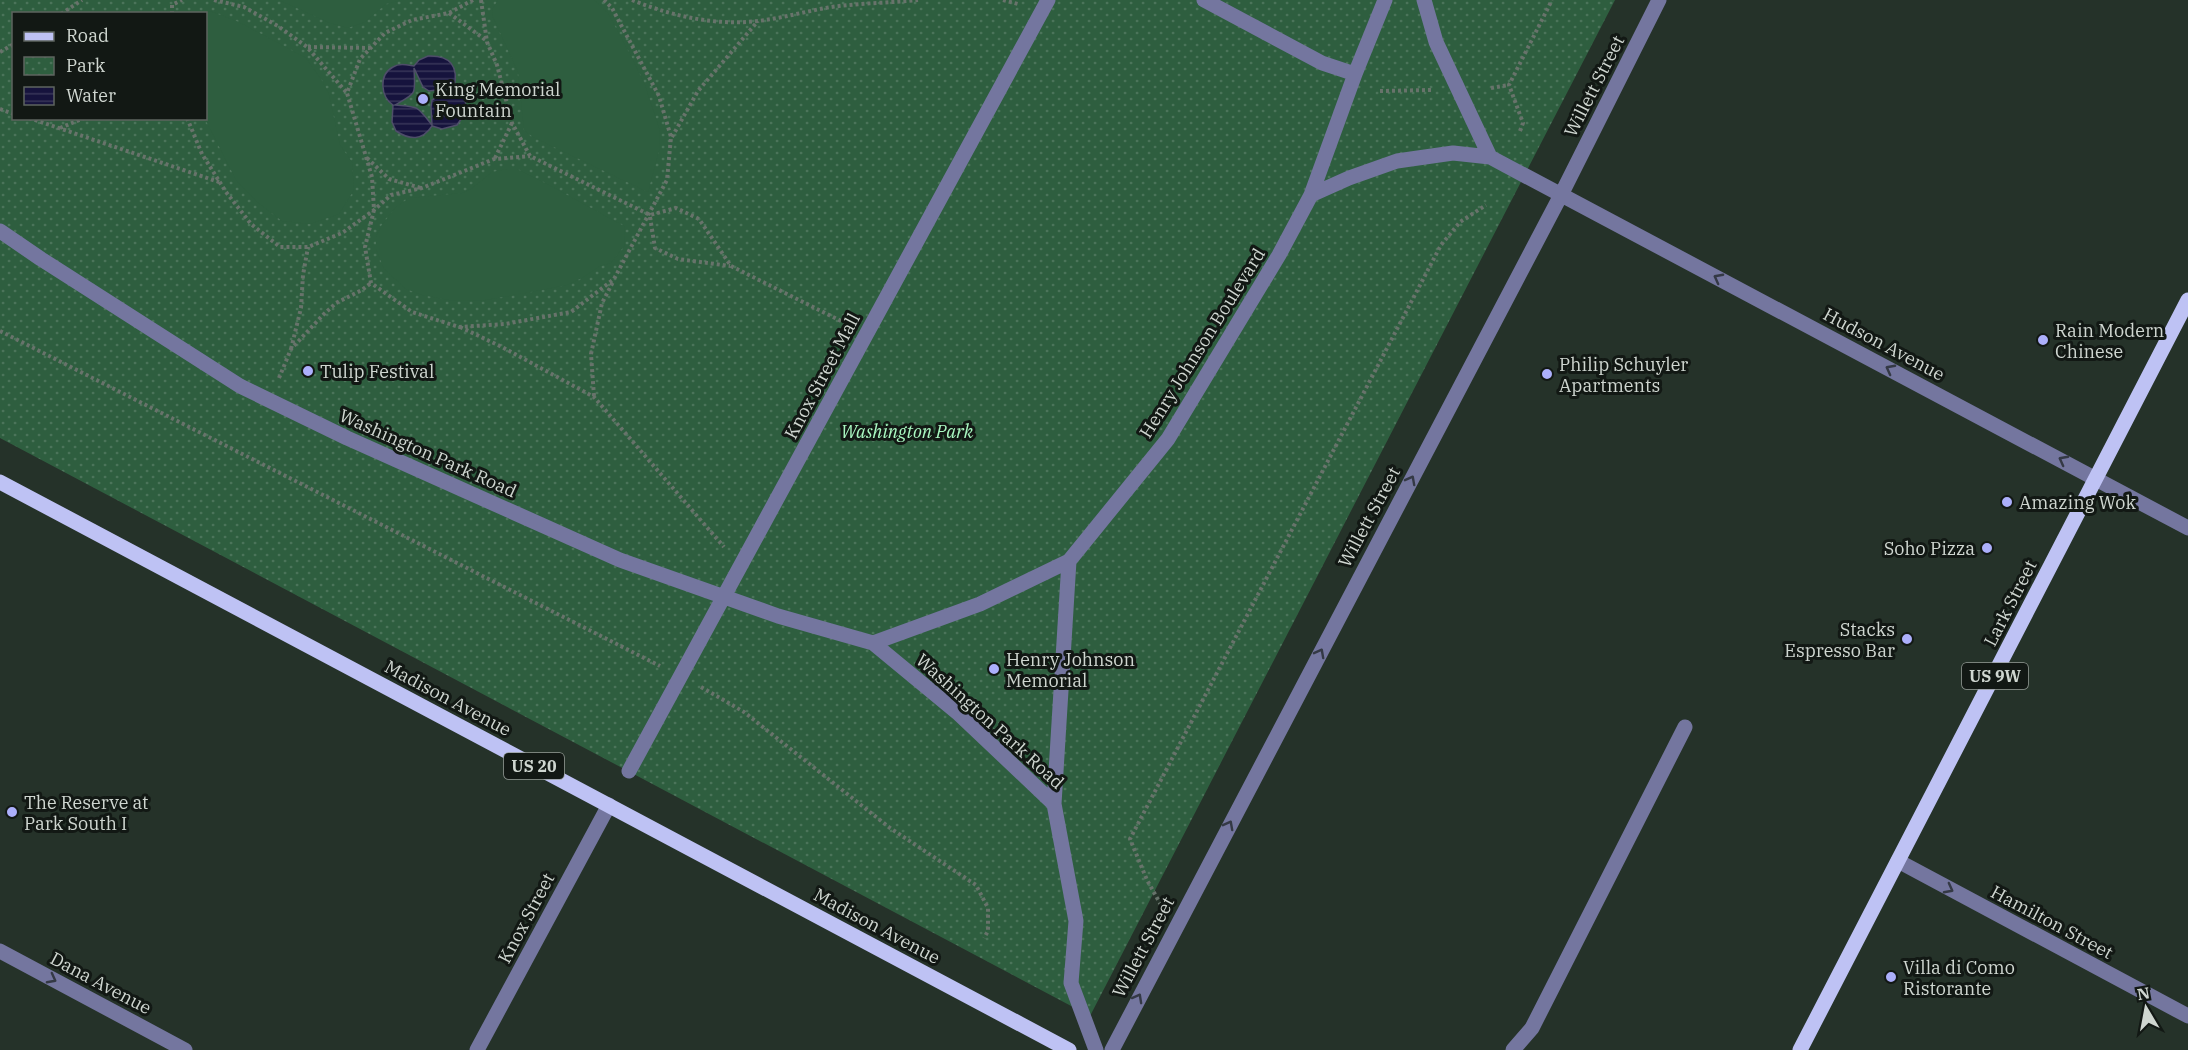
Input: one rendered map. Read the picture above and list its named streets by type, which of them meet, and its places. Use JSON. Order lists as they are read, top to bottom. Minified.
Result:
{"streets":{"main road":["Lark Street","US 9W","Madison Avenue","US 20"],"street":["Willett Street","Henry Johnson Boulevard","Hudson Avenue","Knox Street Mall","Washington Park Road","Knox Street","Hamilton Street","Dana Avenue"]},"crossings":[["Willett Street","Hudson Avenue"],["Henry Johnson Boulevard","Washington Park Road"],["Hudson Avenue","Lark Street"],["Knox Street Mall","Washington Park Road"],["Lark Street","Hamilton Street"],["Madison Avenue","Knox Street"]],"one_way":["Willett Street","Hudson Avenue","Hamilton Street","Dana Avenue"],"parks":["Washington Park"],"places":["King Memorial Fountain","Rain Modern Chinese","Tulip Festival","Philip Schuyler Apartments","Amazing Wok","Soho Pizza","Stacks Espresso Bar","Henry Johnson Memorial","The Reserve at Park South I","Villa di Como Ristorante"],"legend":["Road","Park","Water"],"north":"top"}
